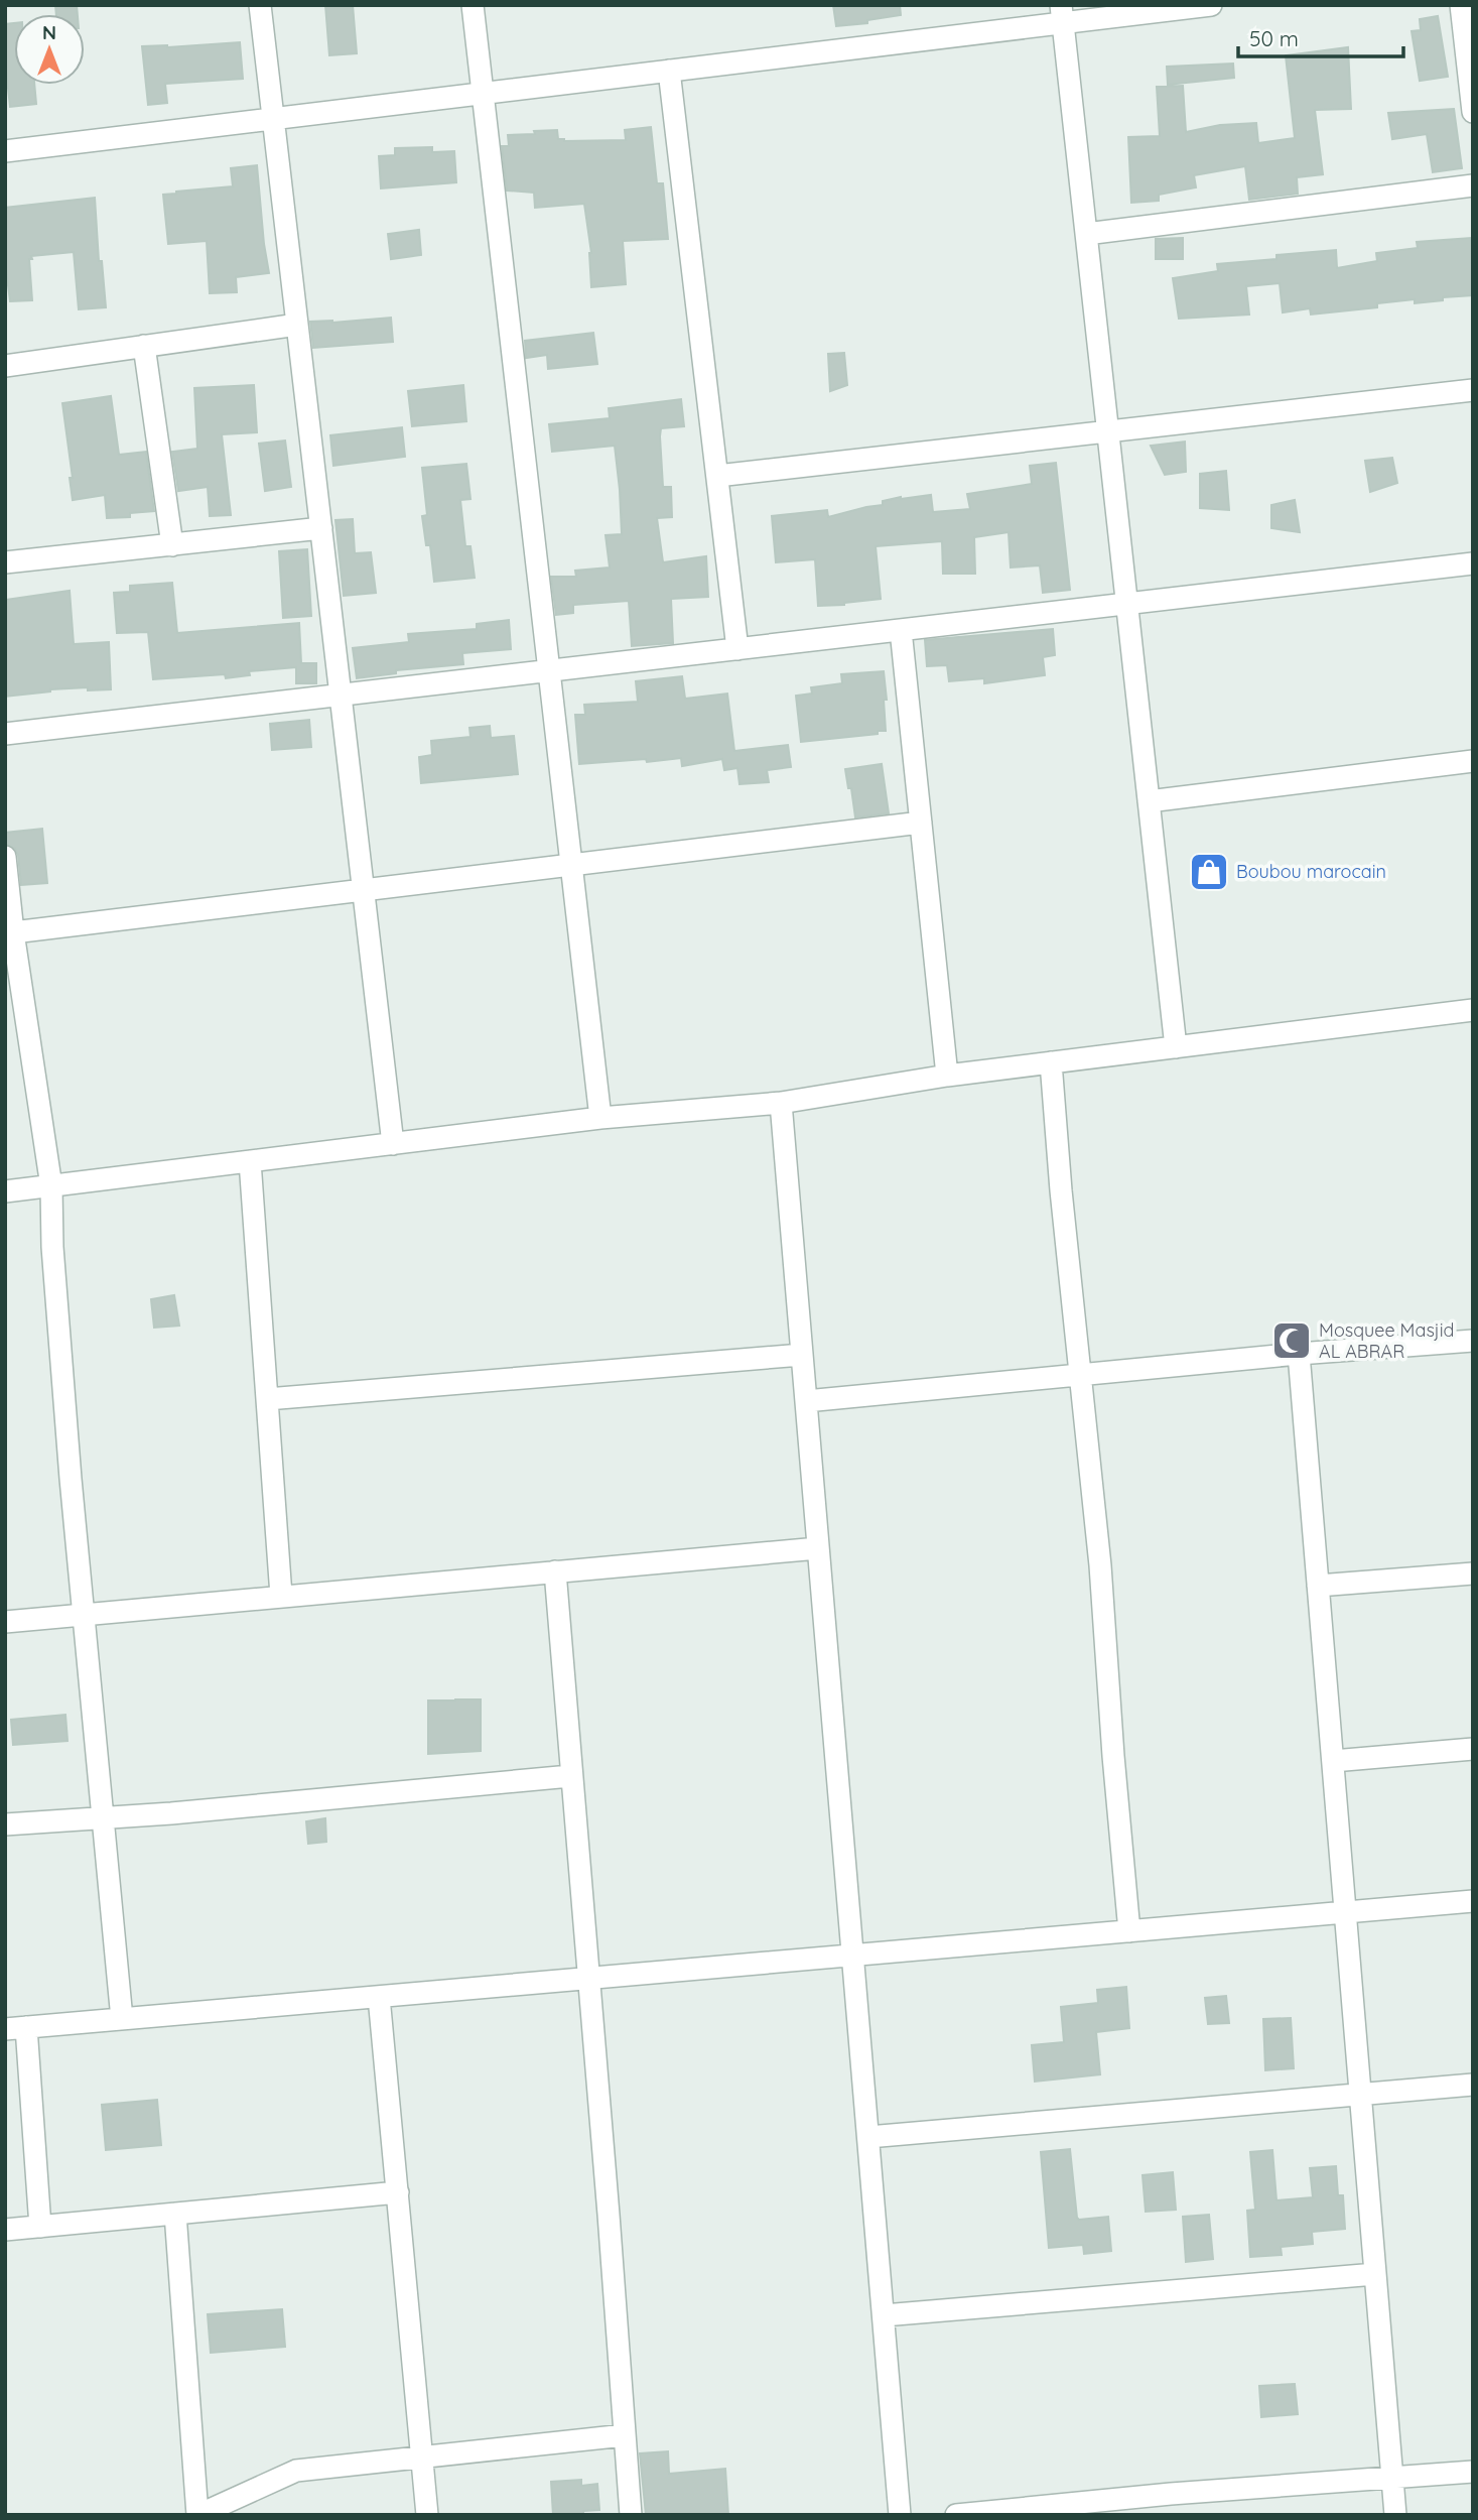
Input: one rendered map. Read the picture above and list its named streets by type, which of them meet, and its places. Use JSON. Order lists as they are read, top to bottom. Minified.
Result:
{"places":{"shop":["Boubou marocain"],"mosque":["Mosquee Masjid AL ABRAR"]},"scale_bar":"50 m","north":"top"}
